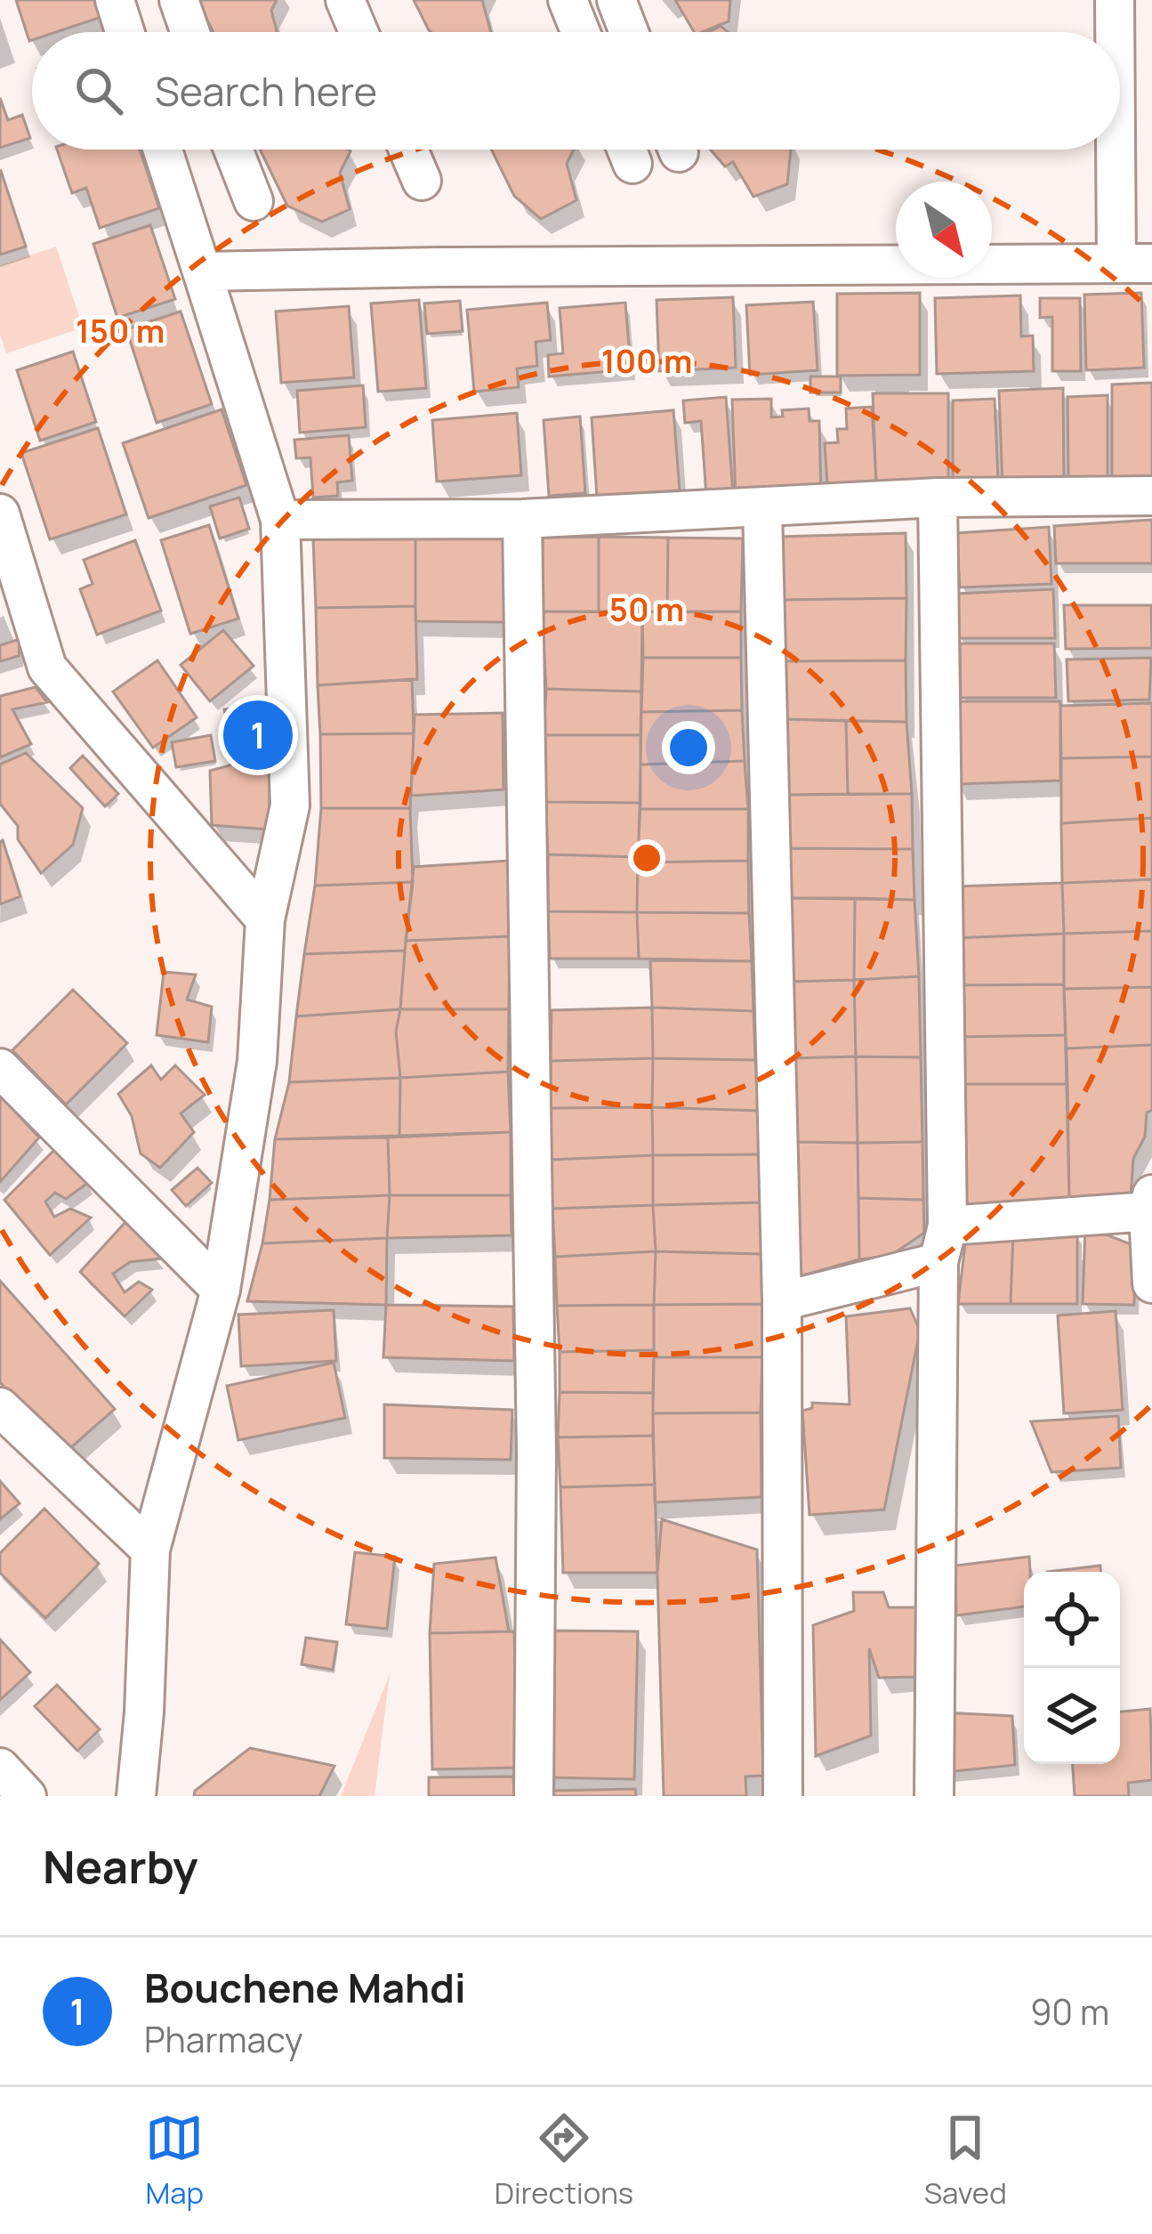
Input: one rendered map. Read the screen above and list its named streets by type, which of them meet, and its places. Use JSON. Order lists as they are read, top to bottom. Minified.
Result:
{"north":"bottom right","page":{"search":"Search here","pins":"1","heading":"Nearby","list":[{"mark":"1","name":"Bouchene Mahdi","note":"Pharmacy","value":"90 m"}],"nav":["Map","Directions","Saved"]},"rings":["150 m","100 m","50 m"]}
